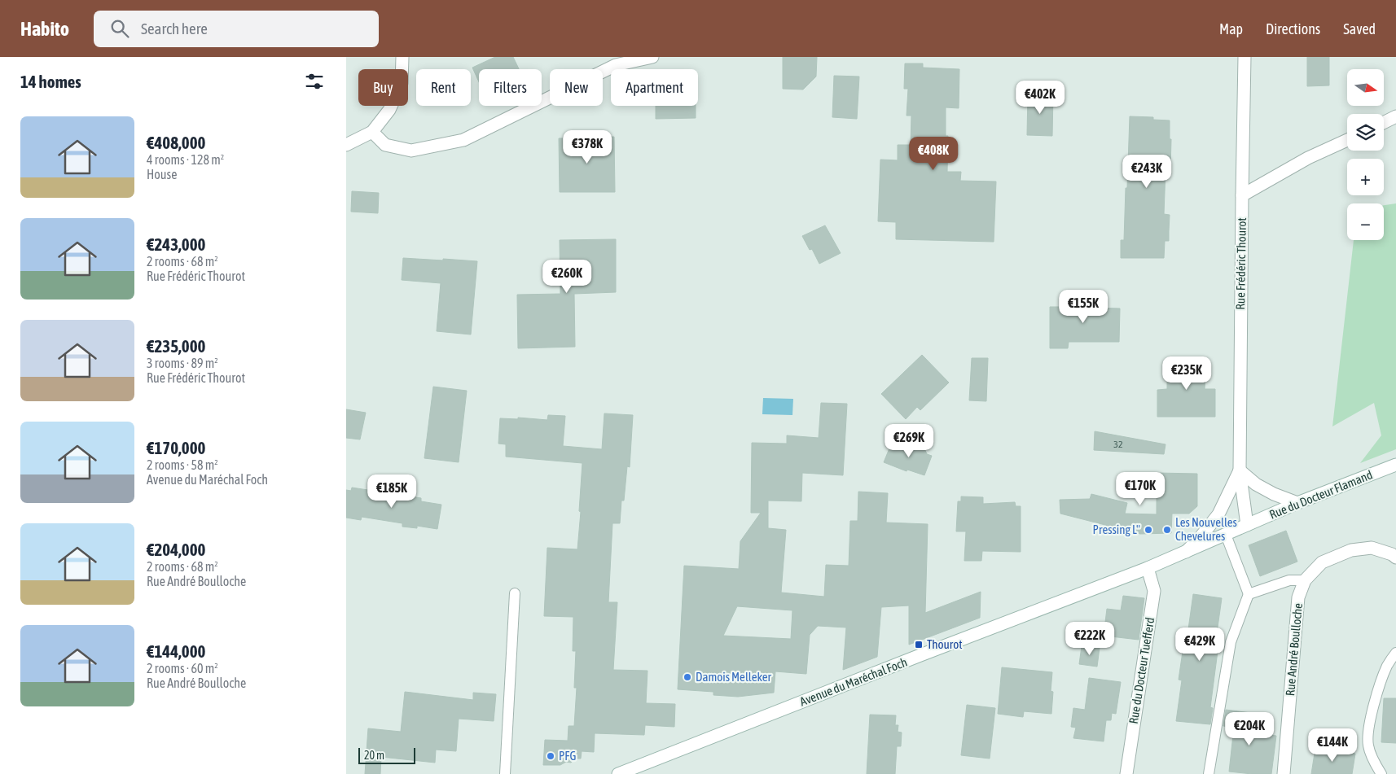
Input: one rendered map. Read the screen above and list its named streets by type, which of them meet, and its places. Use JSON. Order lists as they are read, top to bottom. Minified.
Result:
{"streets":{"street":["Rue Frédéric Thourot","Rue du Docteur Flamand","Rue André Boulloche","Rue du Docteur Tuefferd","Avenue du Maréchal Foch"]},"crossings":[["Rue Frédéric Thourot","Rue du Docteur Flamand"],["Rue Frédéric Thourot","Avenue du Maréchal Foch"],["Rue du Docteur Flamand","Avenue du Maréchal Foch"],["Rue du Docteur Tuefferd","Avenue du Maréchal Foch"]],"places":{"other":["Pressing L''","Les Nouvelles Chevelures","Damois Melleker","PFG"],"transit":["Thourot"]},"house_numbers":["32"],"scale_bar":"20 m","north":"right","page":{"header":"Habito","search":"Search here","nav":["Map","Directions","Saved"],"heading":"14 homes","map_buttons":["+","−"],"chip":["Buy","Rent","Filters","New","Apartment"],"price":["€402K","€378K","€408K","€243K","€260K","€155K","€235K","€269K","€170K","€185K","€222K","€429K","€204K","€144K"],"list":[{"name":"€408,000","note":"4 rooms · 128 m² · House"},{"name":"€243,000","note":"2 rooms · 68 m² · Rue Frédéric Thourot"},{"name":"€235,000","note":"3 rooms · 89 m² · Rue Frédéric Thourot"},{"name":"€170,000","note":"2 rooms · 58 m² · Avenue du Maréchal Foch"},{"name":"€204,000","note":"2 rooms · 68 m² · Rue André Boulloche"},{"name":"€144,000","note":"2 rooms · 60 m² · Rue André Boulloche"}],"scale":"20 m"}}
